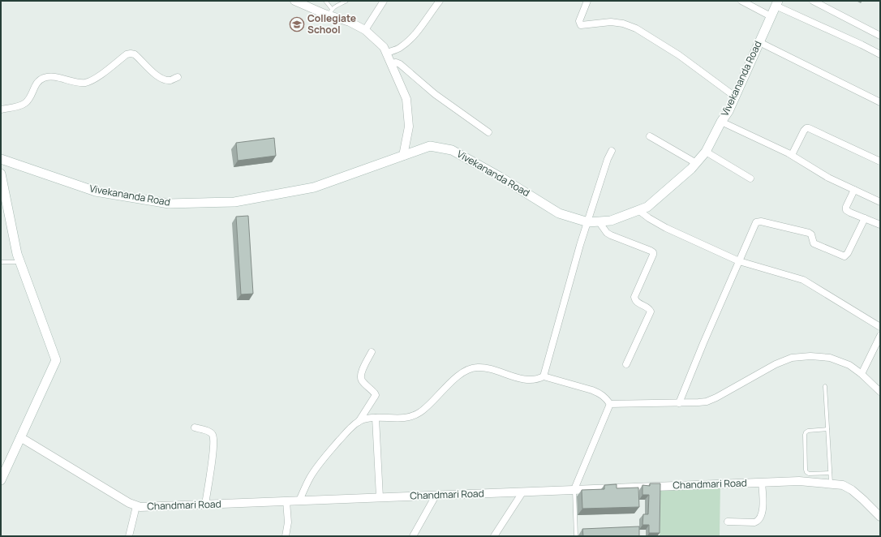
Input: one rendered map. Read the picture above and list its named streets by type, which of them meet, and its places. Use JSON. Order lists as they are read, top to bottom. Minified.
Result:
{"streets":{"main road":["Vivekananda Road"],"street":["Chandmari Road"]},"places":{"school or university":["Collegiate School"]}}
